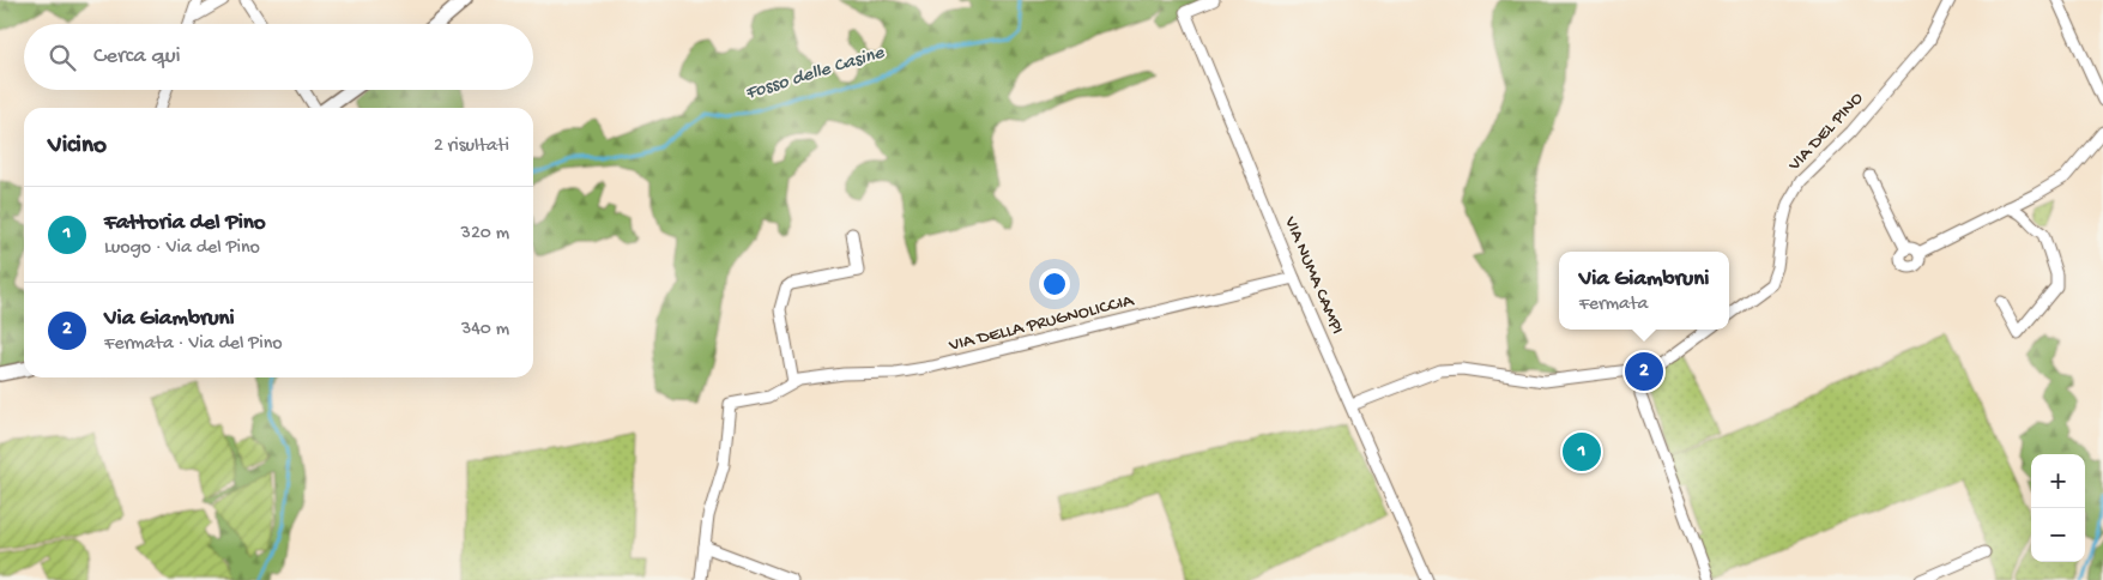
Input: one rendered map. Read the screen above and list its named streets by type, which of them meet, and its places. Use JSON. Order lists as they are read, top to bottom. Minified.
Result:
{"streets":{"street":["VIA DEL PINO","VIA NUMA CAMPI","VIA DELLA PRUGNOLICCIA"]},"crossings":[["VIA NUMA CAMPI","VIA DELLA PRUGNOLICCIA"]],"water":["Fosso delle Casine"],"page":{"search":"Cerca qui","heading":["Vicino","2 risultati"],"list":[{"mark":"1","name":"Fattoria del Pino","note":"Luogo · Via del Pino","value":"320 m"},{"mark":"2","name":"Via Giambruni","note":"Fermata · Via del Pino","value":"340 m"}],"popup":["Via Giambruni","Fermata"],"pins":["2","1"],"map_buttons":["+","−"]}}
